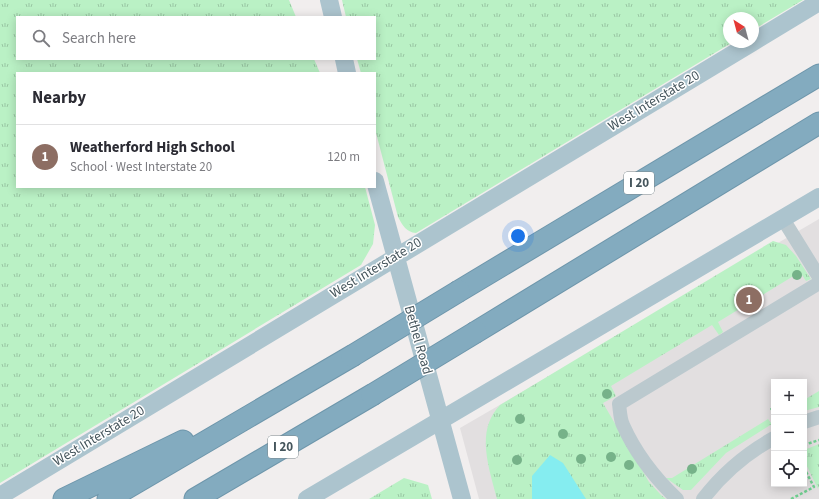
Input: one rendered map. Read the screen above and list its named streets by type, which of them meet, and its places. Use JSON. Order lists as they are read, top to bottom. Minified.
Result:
{"streets":{"highway":["I 20"],"main road":["West Interstate 20","Bethel Road"]},"crossings":[["West Interstate 20","Bethel Road"]],"north":"top left","page":{"search":"Search here","heading":"Nearby","list":[{"mark":"1","name":"Weatherford High School","note":"School · West Interstate 20","value":"120 m"}],"pins":"1","map_buttons":["+","−"]}}
